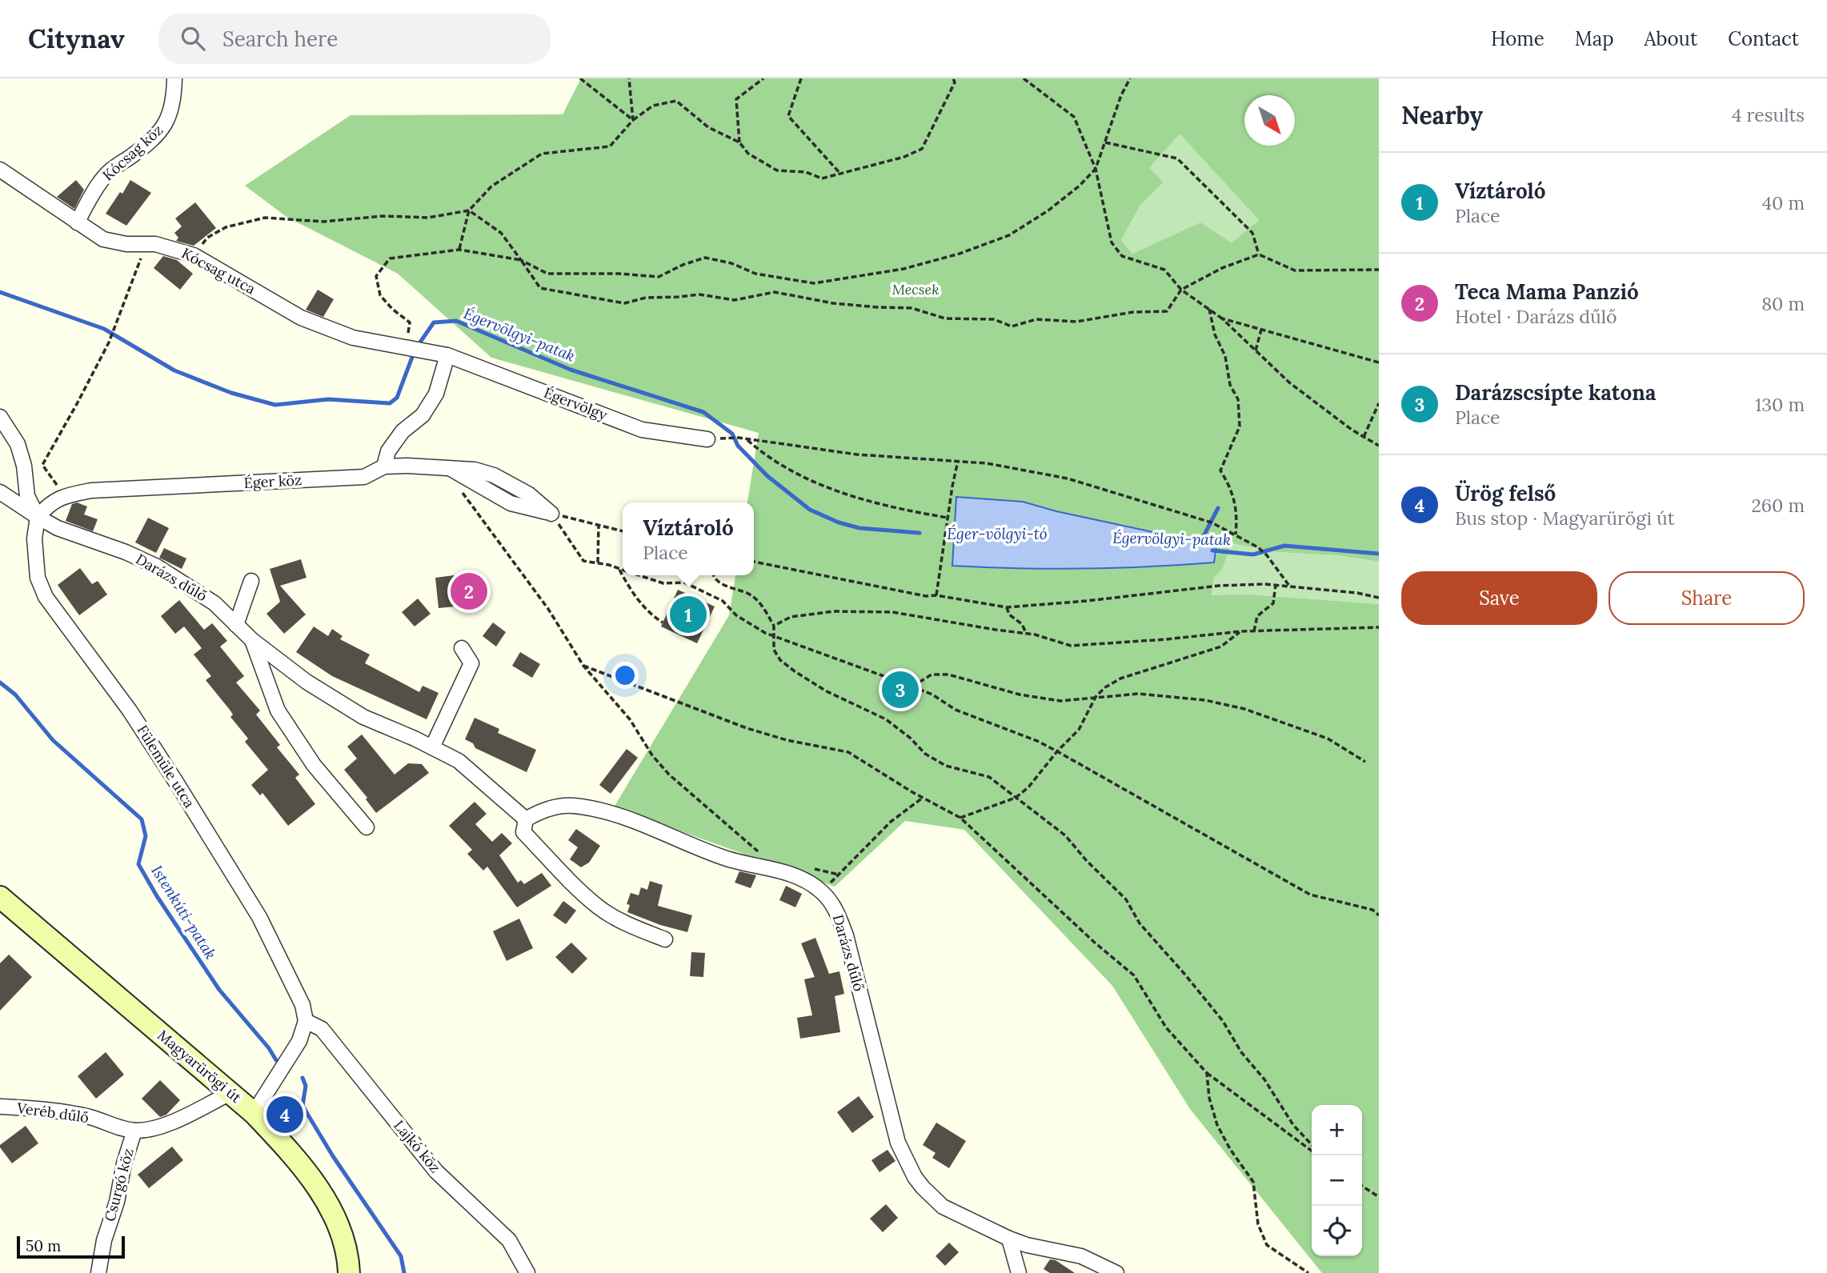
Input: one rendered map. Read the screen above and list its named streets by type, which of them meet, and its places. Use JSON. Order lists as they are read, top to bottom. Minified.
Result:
{"streets":{"main road":["Magyarürögi út"],"street":["Kócsag köz","Kócsag utca","Égervölgy","Éger köz","Darázs dűlő","Fülemüle utca","Veréb dűlő","Lajkó köz","Csurgó köz"]},"crossings":[["Kócsag köz","Kócsag utca"],["Kócsag utca","Égervölgy"],["Éger köz","Darázs dűlő"],["Éger köz","Fülemüle utca"],["Darázs dűlő","Fülemüle utca"],["Fülemüle utca","Lajkó köz"],["Magyarürögi út","Veréb dűlő"],["Veréb dűlő","Csurgó köz"]],"water":["Égervölgyi-patak","Éger-völgyi-tó","Istenkúti-patak"],"parks":["Mecsek"],"scale_bar":"50 m","north":"bottom right","page":{"header":"Citynav","search":"Search here","nav":["Home","Map","About","Contact"],"heading":["Nearby","4 results"],"list":[{"mark":"1","name":"Víztároló","note":"Place","value":"40 m"},{"mark":"2","name":"Teca Mama Panzió","note":"Hotel · Darázs dűlő","value":"80 m"},{"mark":"3","name":"Darázscsípte katona","note":"Place","value":"130 m"},{"mark":"4","name":"Ürög felső","note":"Bus stop · Magyarürögi út","value":"260 m"}],"popup":["Víztároló","Place"],"buttons":["Save","Share"],"pins":["2","1","3","4"],"map_buttons":["+","−"],"scale":"50 m"}}
